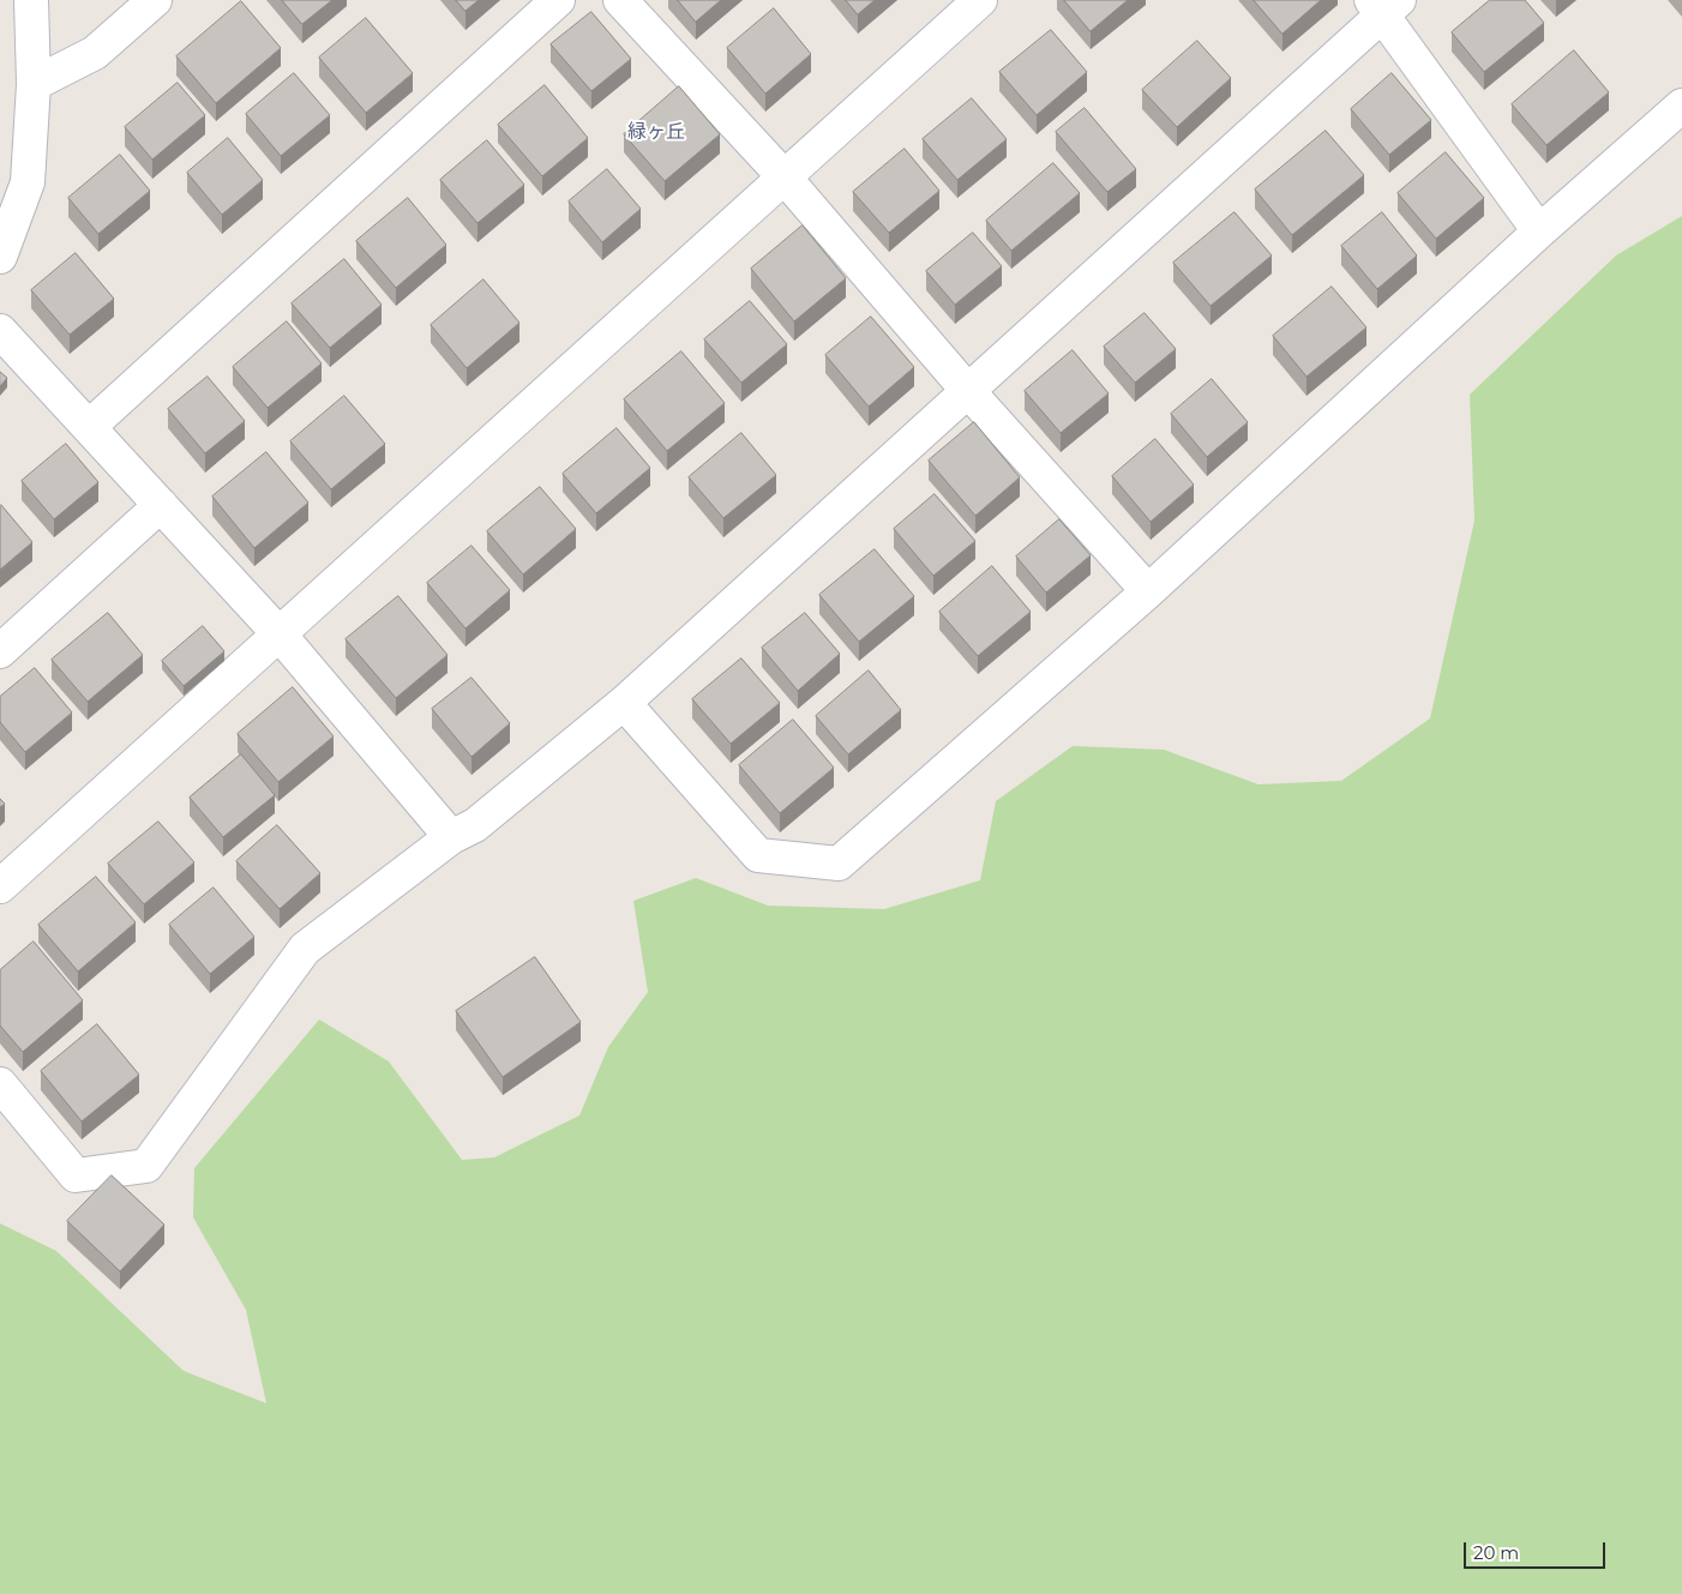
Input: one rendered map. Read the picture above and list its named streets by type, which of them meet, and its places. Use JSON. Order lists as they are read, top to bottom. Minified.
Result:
{"districts":["緑ヶ丘"],"scale_bar":"20 m"}
